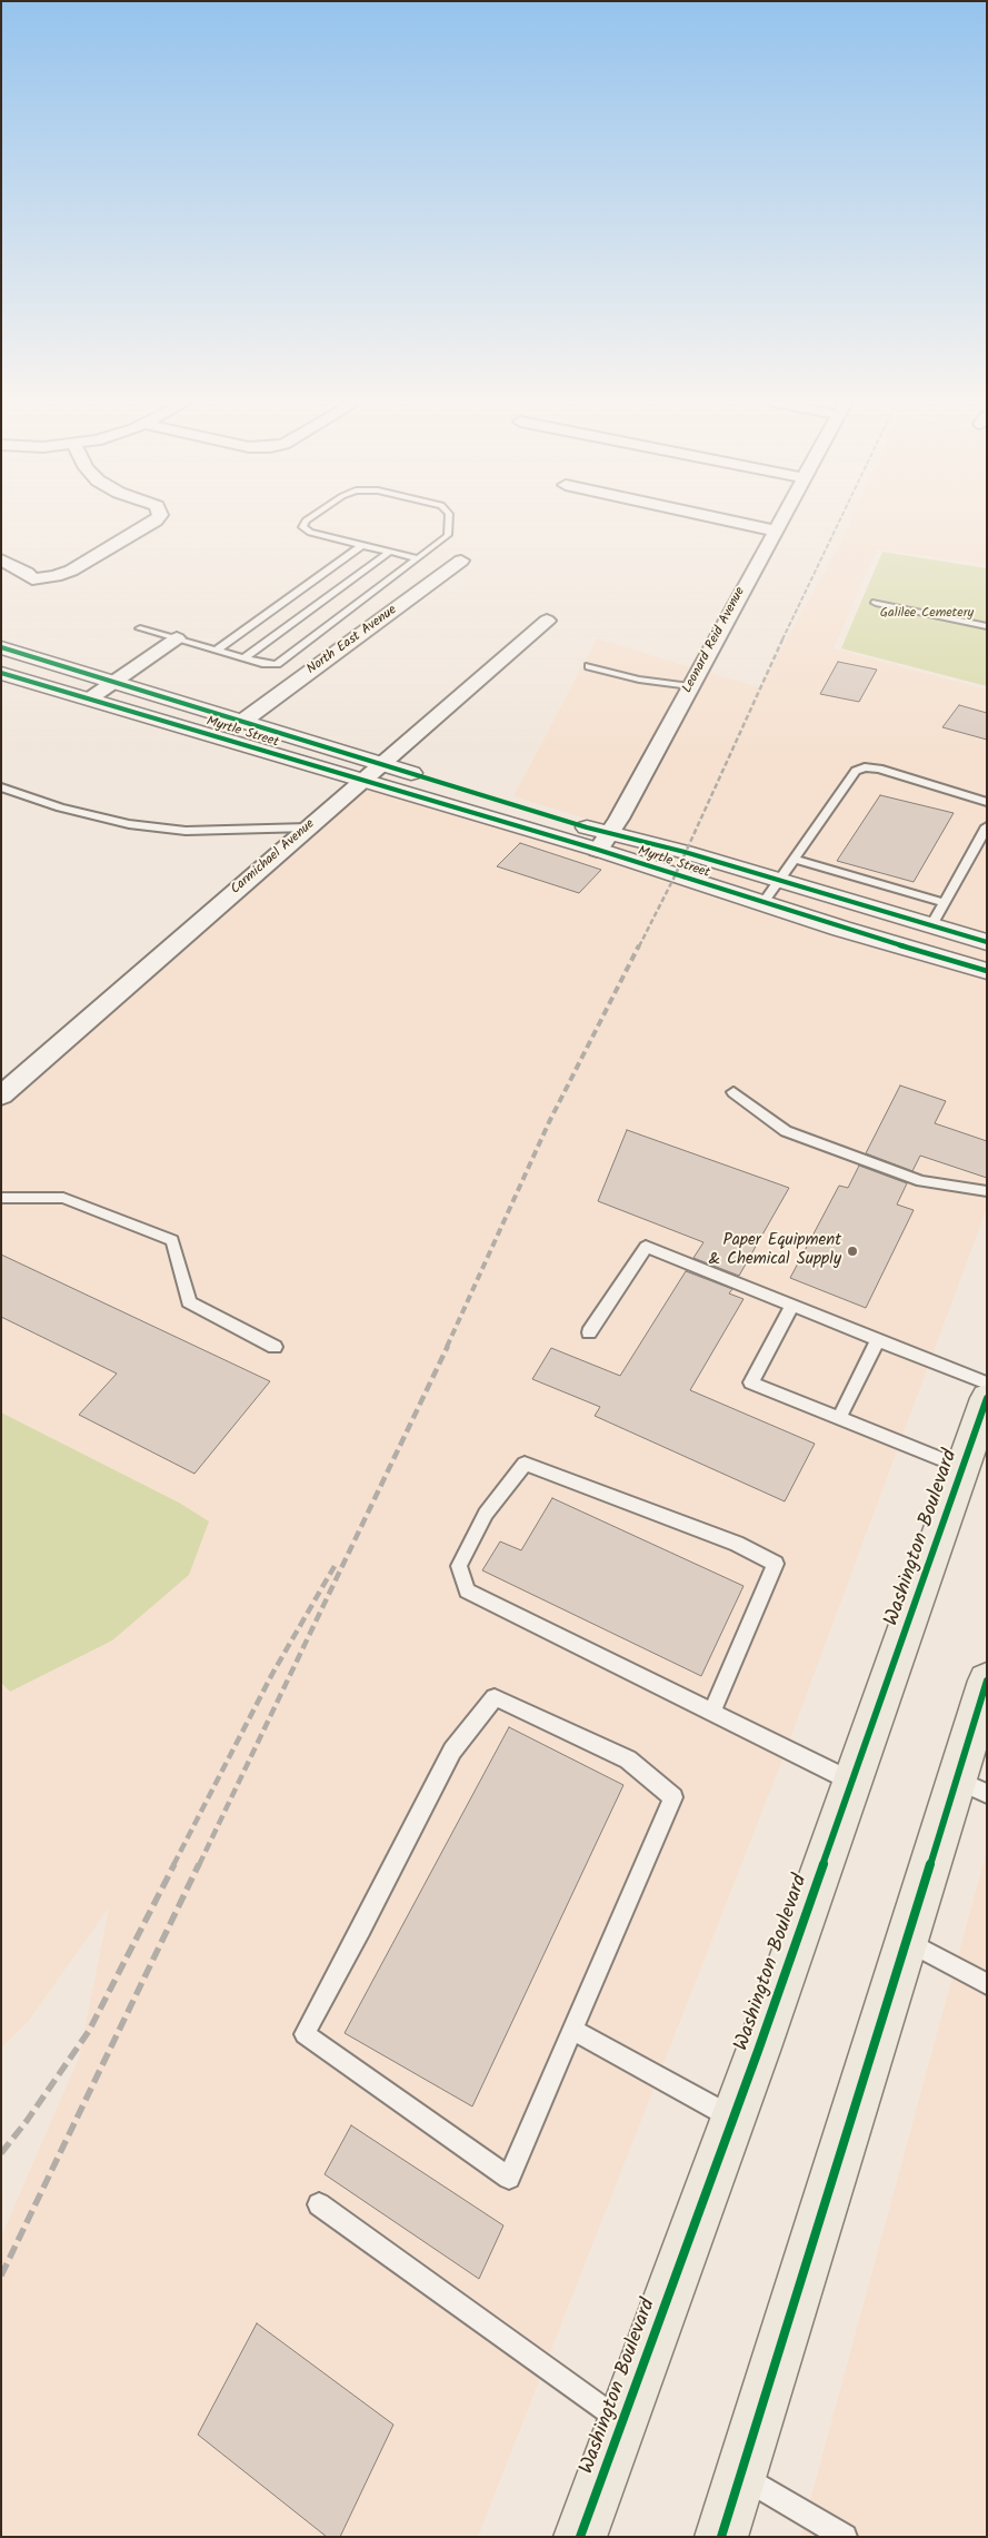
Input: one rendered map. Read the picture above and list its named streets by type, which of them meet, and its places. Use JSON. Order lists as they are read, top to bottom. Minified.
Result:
{"streets":{"main road":["Washington Boulevard"],"street":["North East Avenue","Leonard Reid Avenue","Myrtle Street","Carmichael Avenue"]},"crossings":[["North East Avenue","Myrtle Street"],["Leonard Reid Avenue","Myrtle Street"],["Myrtle Street","Carmichael Avenue"]],"parks":["Galilee Cemetery"],"places":["Paper Equipment & Chemical Supply"]}
